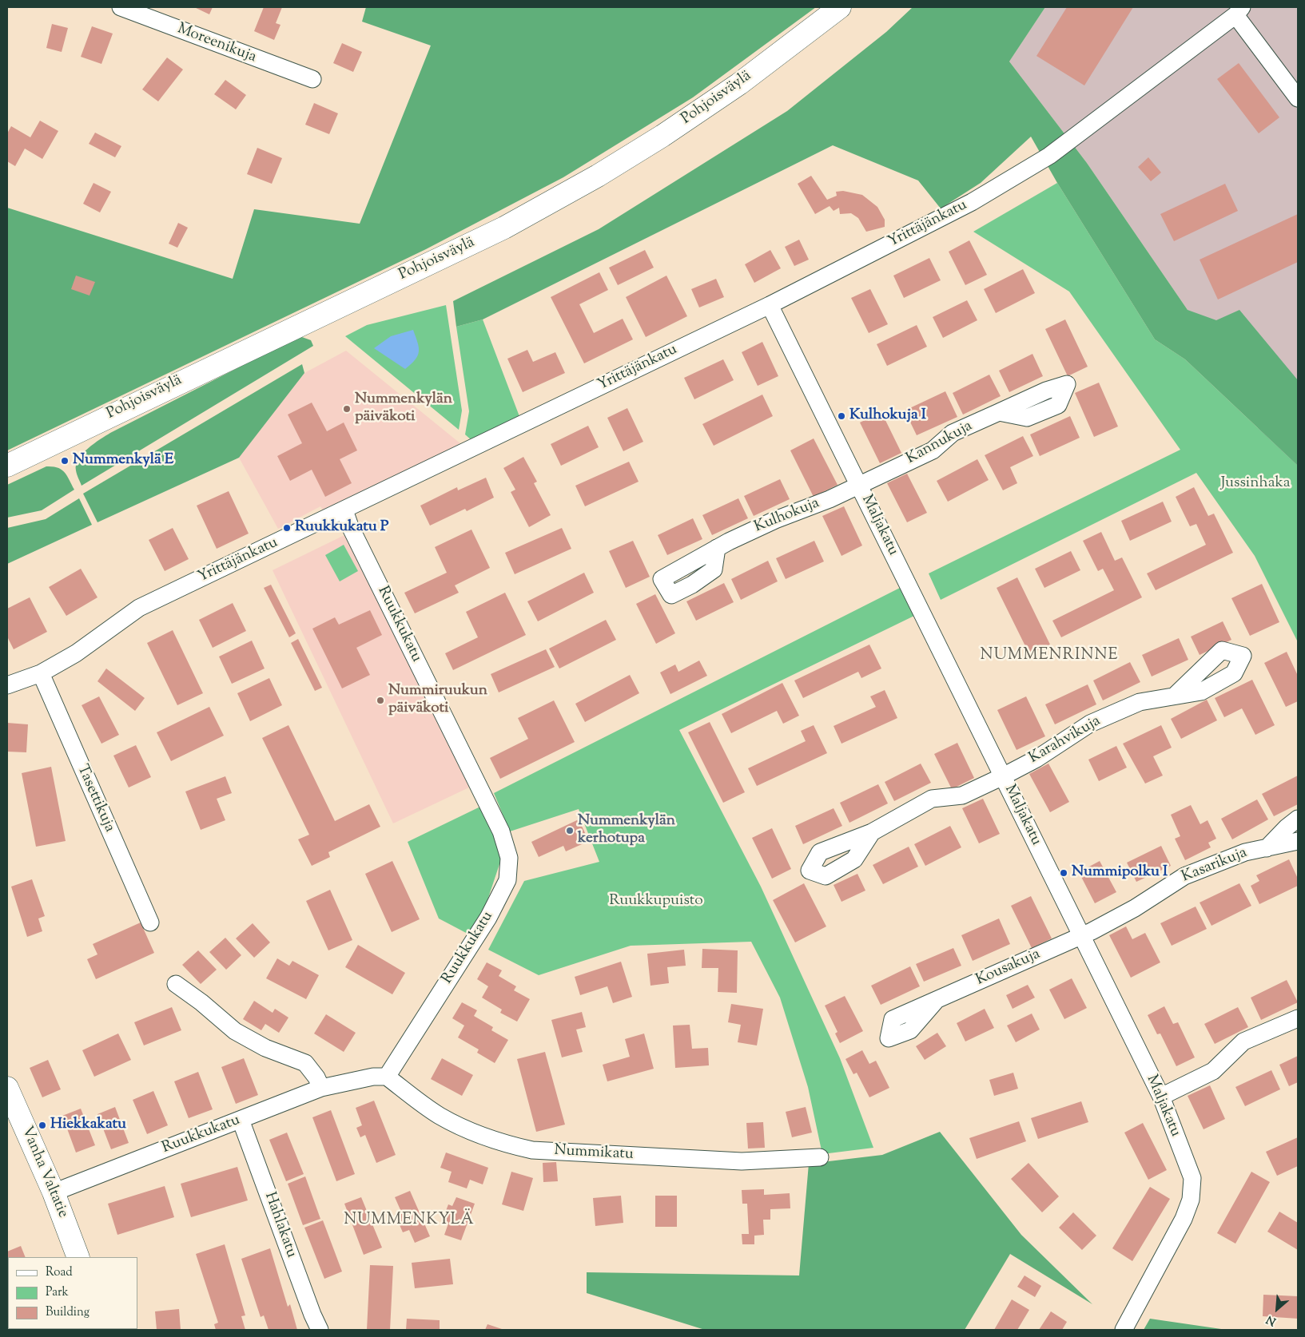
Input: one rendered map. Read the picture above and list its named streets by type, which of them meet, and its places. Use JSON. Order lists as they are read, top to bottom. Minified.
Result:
{"streets":{"street":["Moreenikuja","Pohjoisväylä","Yrittäjänkatu","Kannukuja","Kulhokuja","Maljakatu","Ruukkukatu","Karahvikuja","Tasettikuja","Kasarikuja","Kousakuja","Nummikatu","Vanha Valtatie","Hahlakatu"]},"crossings":[["Yrittäjänkatu","Maljakatu"],["Yrittäjänkatu","Ruukkukatu"],["Yrittäjänkatu","Tasettikuja"],["Kannukuja","Kulhokuja"],["Kannukuja","Maljakatu"],["Kulhokuja","Maljakatu"],["Maljakatu","Karahvikuja"],["Maljakatu","Kasarikuja"],["Maljakatu","Kousakuja"],["Ruukkukatu","Nummikatu"],["Ruukkukatu","Vanha Valtatie"],["Ruukkukatu","Hahlakatu"],["Kasarikuja","Kousakuja"]],"districts":["NUMMENRINNE","NUMMENKYLÄ"],"parks":["Jussinhaka","Ruukkupuisto"],"places":["Nummenkylän päiväkoti","Kulhokuja I","Nummenkylä E","Ruukkukatu P","Nummiruukun päiväkoti","Nummenkylän kerhotupa","Nummipolku I","Hiekkakatu"],"legend":["Road","Park","Building"],"north":"bottom left"}
